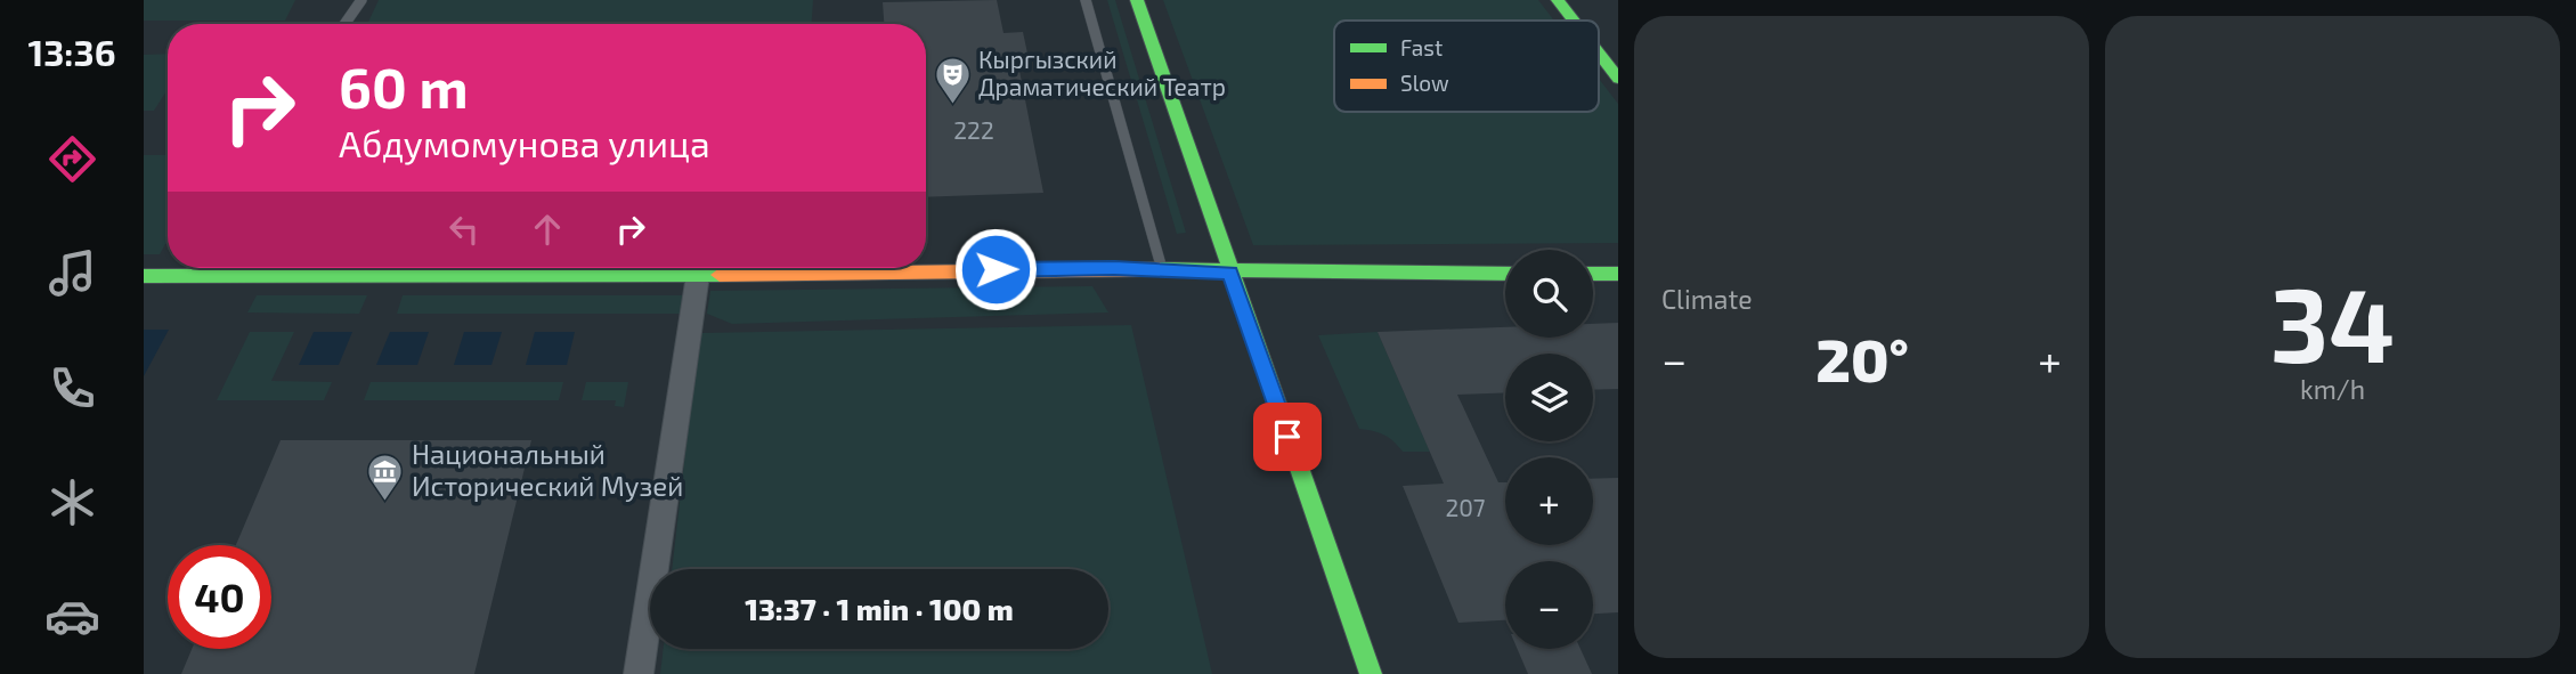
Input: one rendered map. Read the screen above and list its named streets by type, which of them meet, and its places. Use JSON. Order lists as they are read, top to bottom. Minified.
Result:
{"places":{"theatre":["Кыргызский Драматический Театр"],"museum":["Национальный Исторический Музей"]},"house_numbers":["222","207"],"legend":["Fast","Slow"],"page":{"tabs":"13:36","tile":["Climate",["34","km/h"]],"turn":["60 m","Абдумомунова улица"],"map_buttons":["+","−"],"heat":["−","20°","+"],"limit":"40","trip":"13:37 · 1 min · 100 m"}}
